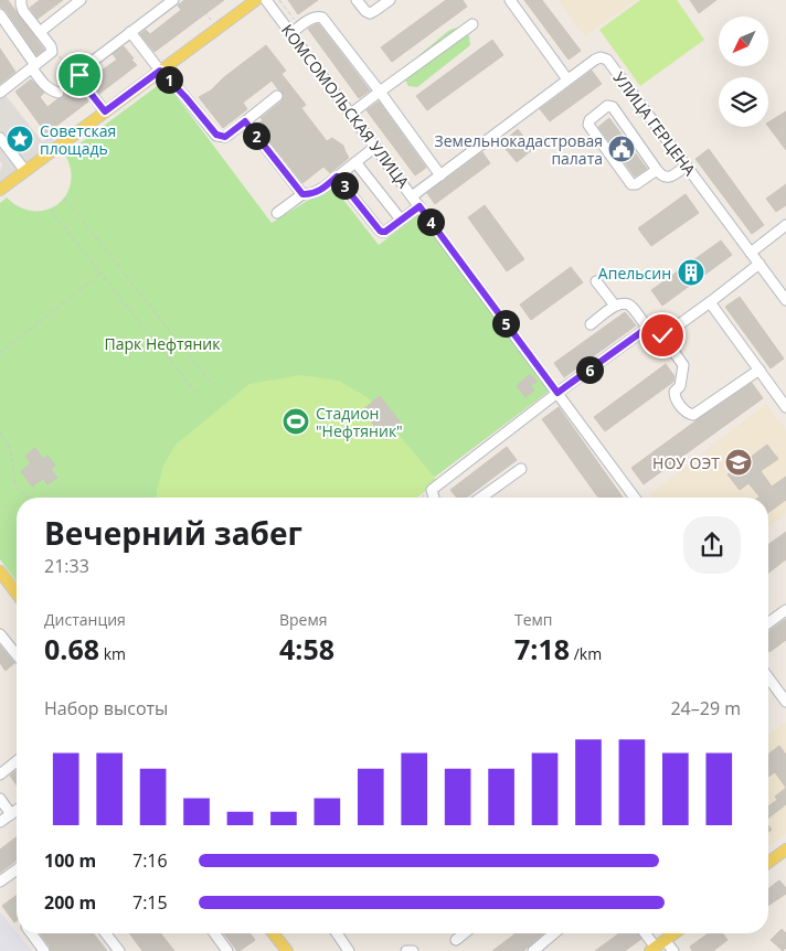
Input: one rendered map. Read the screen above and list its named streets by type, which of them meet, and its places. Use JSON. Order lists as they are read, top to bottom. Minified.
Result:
{"streets":{"street":["КОМСОМОЛЬСКАЯ УЛИЦА","УЛИЦА ГЕРЦЕНА"]},"crossings":[["КОМСОМОЛЬСКАЯ УЛИЦА","УЛИЦА ГЕРЦЕНА"]],"parks":["Парк Нефтяник"],"places":{"place":["Советская площадь"],"public building":["Земельнокадастровая палата"],"building":["Апельсин"],"sports":["Стадион \"Нефтяник\""],"school or university":["НОУ ОЭТ"]},"north":"bottom left","page":{"pins":["1","2","3","4","5","6"],"heading":["Вечерний забег","21:33"],"stats":[["Дистанция","0.68 km"],["Время","4:58"],["Темп","7:18 /km"]],"chart":["Набор высоты","24–29 m"],"list":[{"name":"100 m","note":"7:16"},{"name":"200 m","note":"7:15"}]}}
